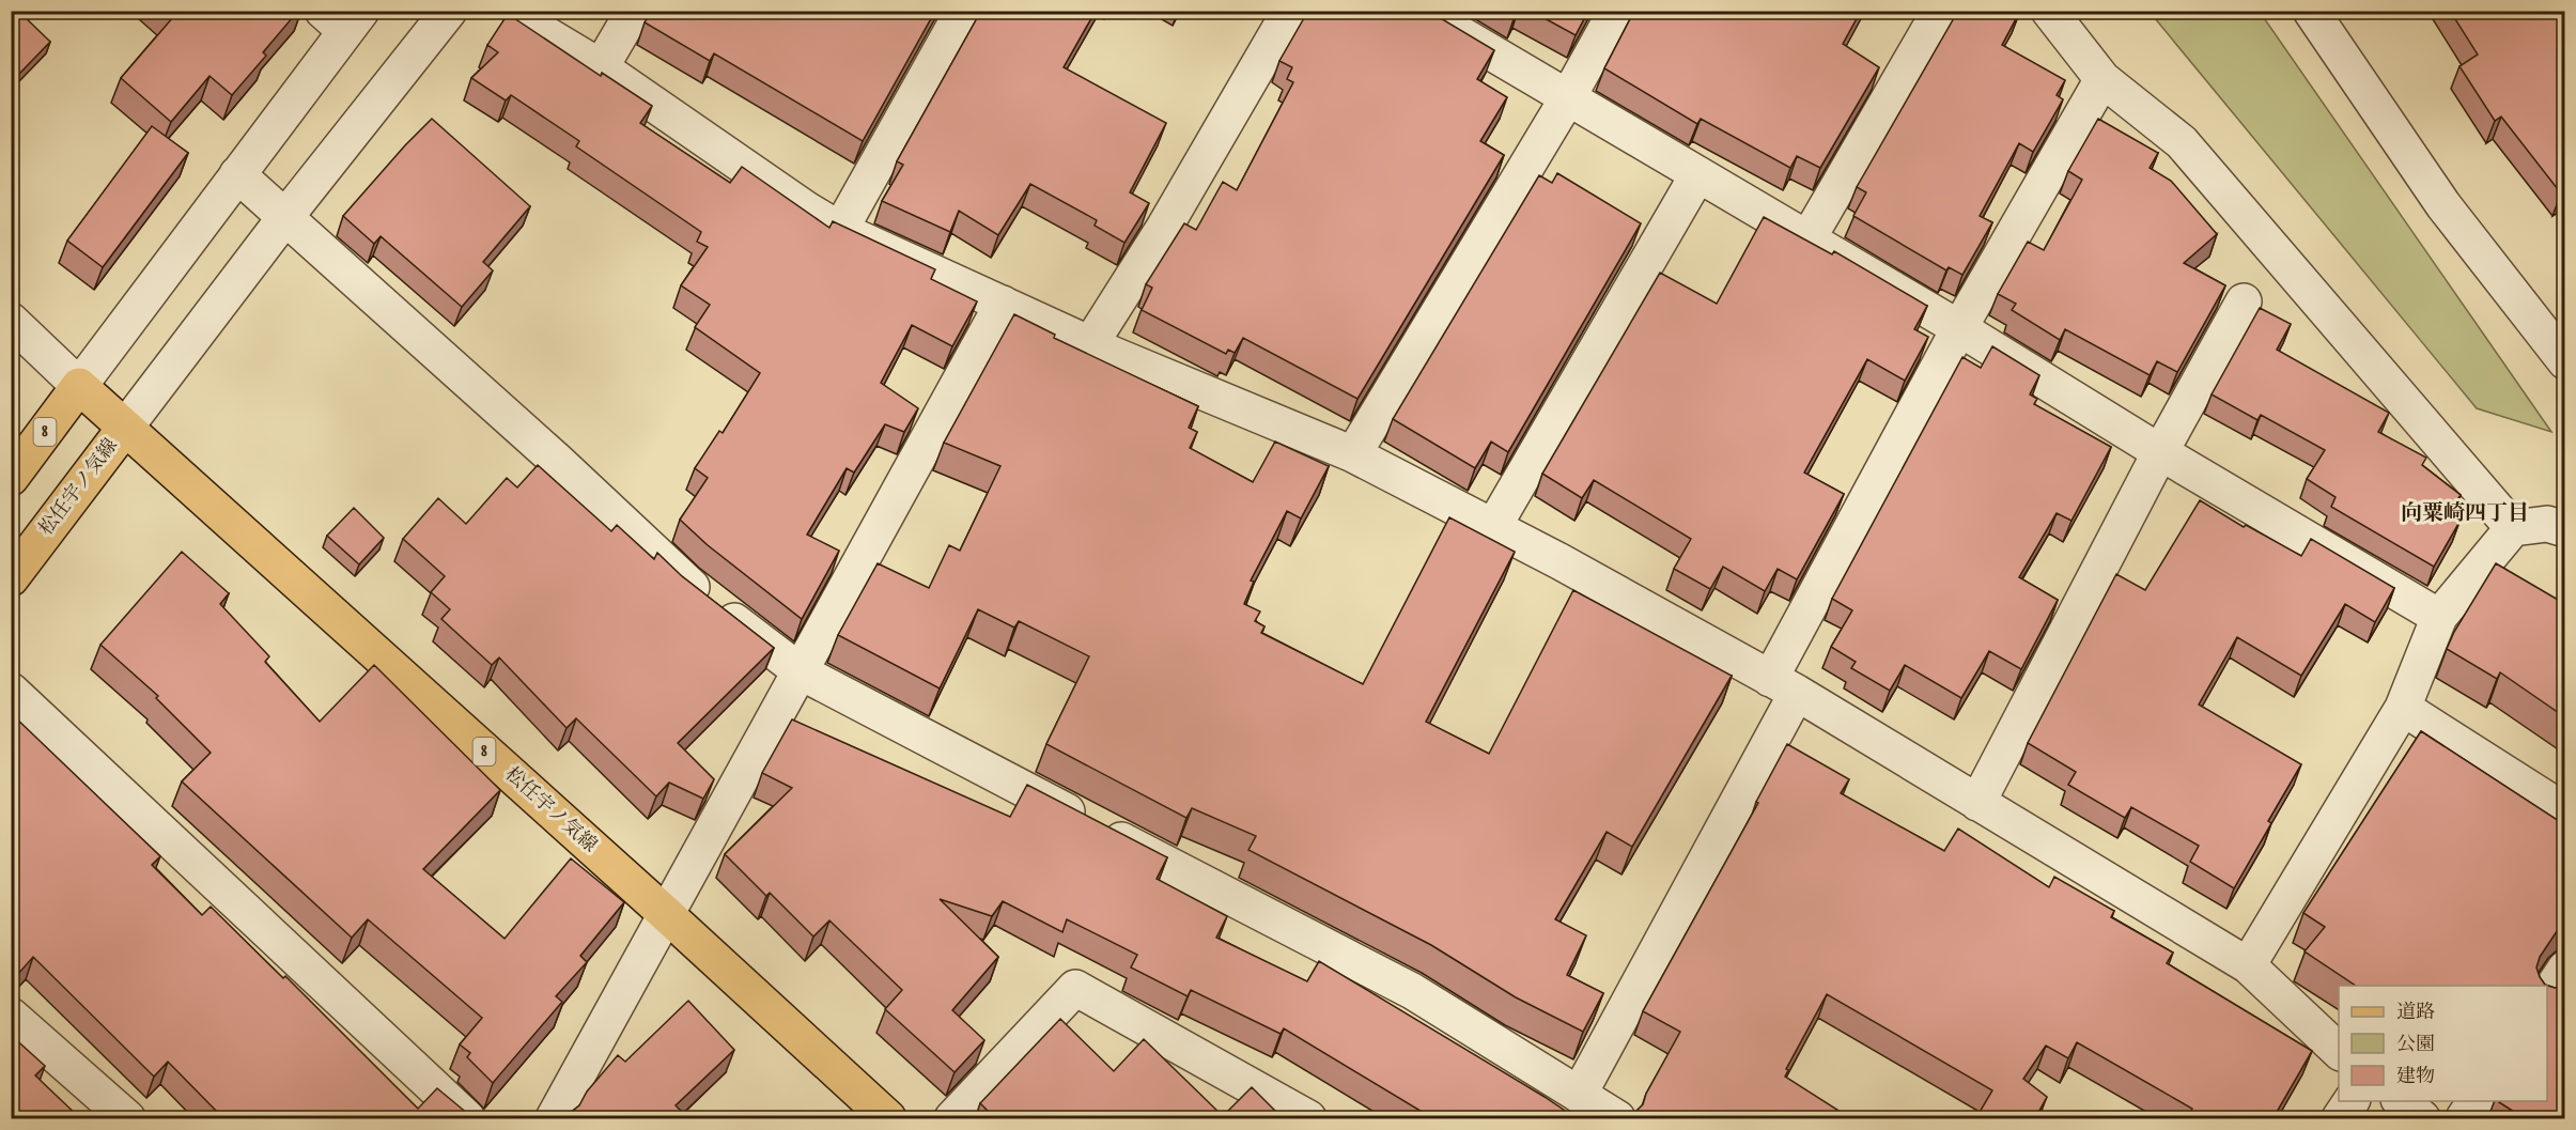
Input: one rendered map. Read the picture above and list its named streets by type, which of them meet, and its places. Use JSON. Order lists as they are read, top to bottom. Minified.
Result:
{"streets":{"main road":["8","松任宇ノ気線"]},"crossings":[["8","松任宇ノ気線"]],"districts":["向粟崎四丁目"],"legend":["道路","公園","建物"]}
